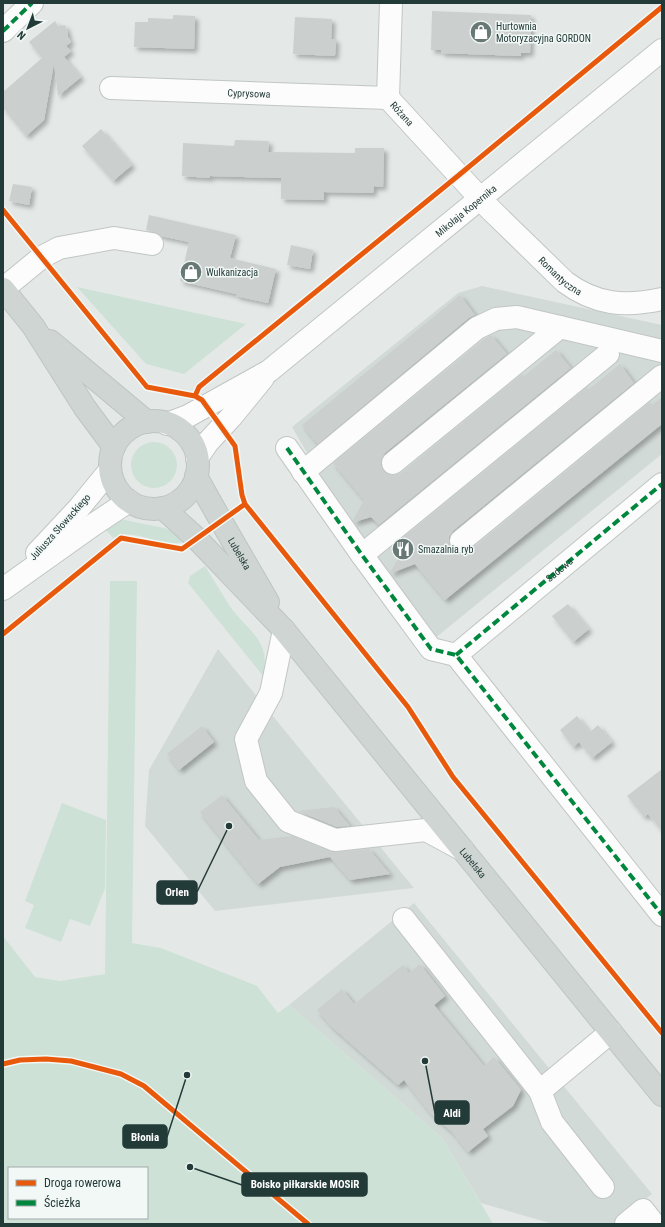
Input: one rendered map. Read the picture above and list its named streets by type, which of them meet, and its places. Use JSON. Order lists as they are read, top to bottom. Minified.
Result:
{"streets":{"main road":["Lubelska"],"street":["Cyprysowa","Różana","Mikołaja Kopernika","Romantyczna","Juliusza Słowackiego","Sadowa"]},"crossings":[["Cyprysowa","Różana"],["Różana","Mikołaja Kopernika"],["Różana","Romantyczna"],["Mikołaja Kopernika","Romantyczna"],["Mikołaja Kopernika","Juliusza Słowackiego"],["Mikołaja Kopernika","Lubelska"],["Juliusza Słowackiego","Lubelska"]],"places":{"shop":["Hurtownia Motoryzacyjna GORDON","Wulkanizacja"],"restaurant":["Smazalnia ryb"],"other":["Orlen","Aldi","Błonia","Boisko piłkarskie MOSiR"]},"legend":["Droga rowerowa","Ścieżka"],"north":"bottom left"}
